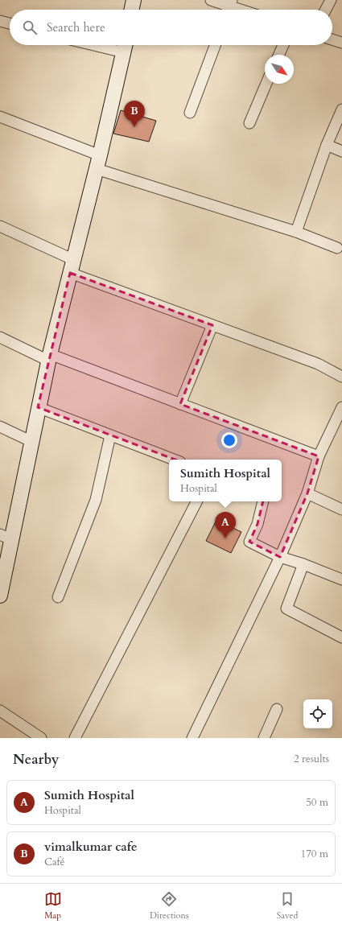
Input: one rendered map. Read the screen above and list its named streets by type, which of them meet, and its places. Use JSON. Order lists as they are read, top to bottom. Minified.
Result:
{"north":"bottom right","page":{"search":"Search here","pins":["B","A"],"popup":["Sumith Hospital","Hospital"],"heading":["Nearby","2 results"],"list":[{"mark":"A","name":"Sumith Hospital","note":"Hospital","value":"50 m"},{"mark":"B","name":"vimalkumar cafe","note":"Café","value":"170 m"}],"nav":["Map","Directions","Saved"]}}
